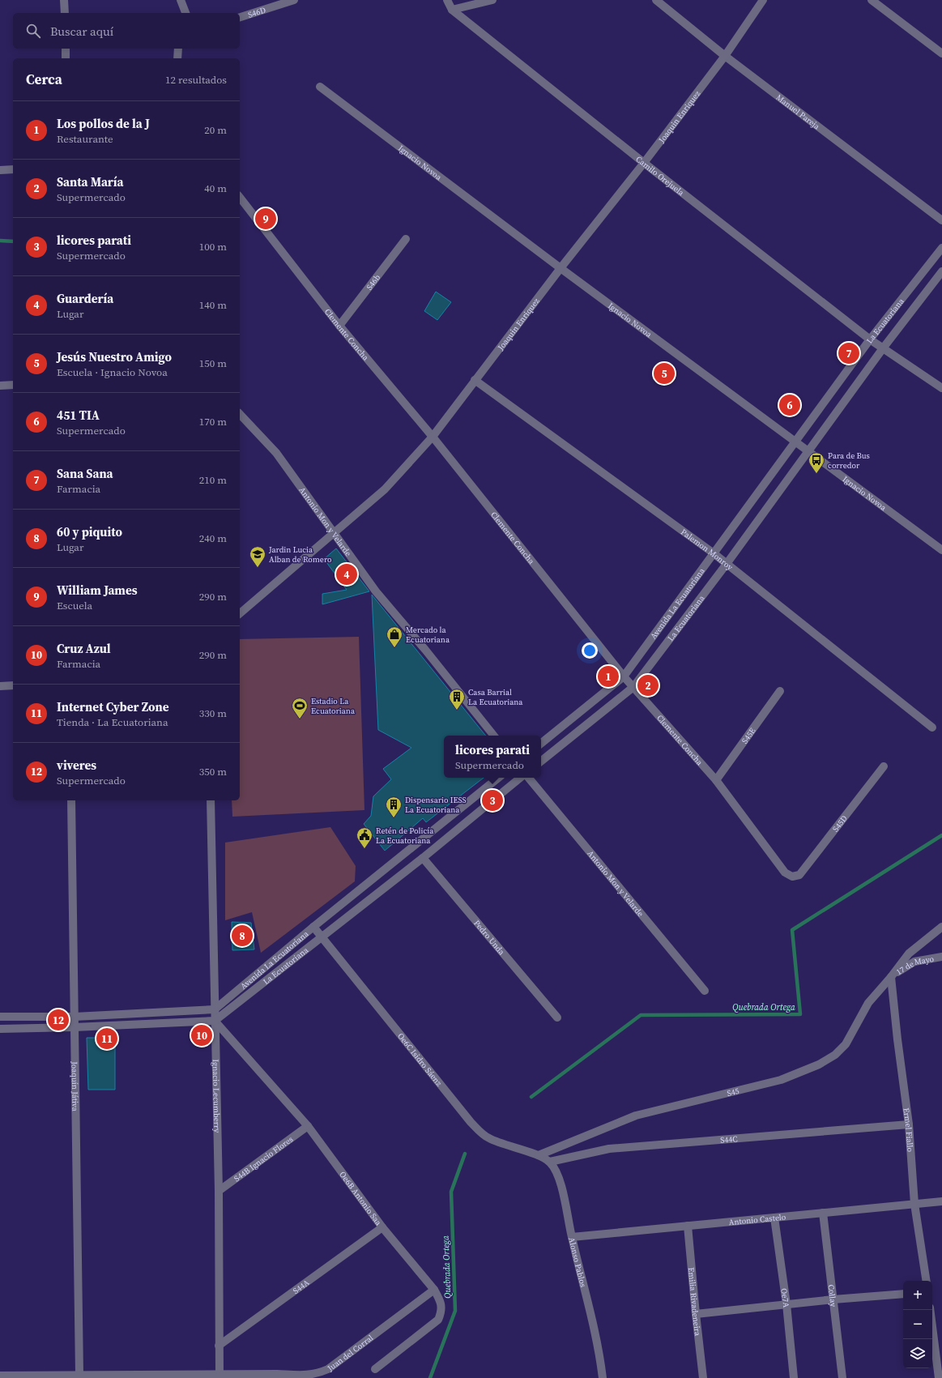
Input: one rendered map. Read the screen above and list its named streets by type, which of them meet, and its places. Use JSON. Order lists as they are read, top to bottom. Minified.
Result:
{"streets":{"street":["S46D","Manuel Pareja","Joaquin Enriquez","Ignacio Novoa","Camilo Orejuela","S46b","La Ecuatoriana","Clemente Concha","Antonio Mon y Velarde","Palemon Monroy","Avenida La Ecuatoriana","S45E","S45D","Pedro Unda","17 de Mayo","Oe6C Isidro Sáenz","Joaquín Játiva","S45","Ignacio Lecumberry","Ermel Fiallo","S44C","S44B Ignacio Flores","Oe6B Antonio Saa","Antonio Castelo","Alonso Pablos","S44A","Collay","Oe7A","Emilia Rivadeneira","Juan del Corral"]},"crossings":[["Manuel Pareja","Joaquin Enriquez"],["Joaquin Enriquez","Ignacio Novoa"],["Joaquin Enriquez","Camilo Orejuela"],["Joaquin Enriquez","Clemente Concha"],["Joaquin Enriquez","Antonio Mon y Velarde"],["Joaquin Enriquez","Palemon Monroy"],["Ignacio Novoa","La Ecuatoriana"],["Ignacio Novoa","Avenida La Ecuatoriana"],["Camilo Orejuela","La Ecuatoriana"],["S46b","Clemente Concha"],["La Ecuatoriana","Clemente Concha"],["La Ecuatoriana","Palemon Monroy"],["La Ecuatoriana","Avenida La Ecuatoriana"],["La Ecuatoriana","Pedro Unda"],["La Ecuatoriana","Oe6C Isidro Sáenz"],["La Ecuatoriana","Ignacio Lecumberry"],["La Ecuatoriana","Oe6B Antonio Saa"],["Clemente Concha","Avenida La Ecuatoriana"],["Clemente Concha","S45E"],["Clemente Concha","S45D"],["Palemon Monroy","Avenida La Ecuatoriana"],["Avenida La Ecuatoriana","Oe6C Isidro Sáenz"],["Avenida La Ecuatoriana","Ignacio Lecumberry"],["17 de Mayo","S45"],["17 de Mayo","Ermel Fiallo"],["Oe6C Isidro Sáenz","S45"],["Joaquín Játiva","Juan del Corral"],["S45","Ermel Fiallo"],["Ignacio Lecumberry","S44B Ignacio Flores"],["Ignacio Lecumberry","Oe6B Antonio Saa"],["Ignacio Lecumberry","S44A"],["Ignacio Lecumberry","Juan del Corral"],["Ermel Fiallo","S44C"],["Ermel Fiallo","Antonio Castelo"],["S44C","Alonso Pablos"],["S44B Ignacio Flores","Oe6B Antonio Saa"],["Oe6B Antonio Saa","S44A"],["Oe6B Antonio Saa","Juan del Corral"],["Antonio Castelo","Alonso Pablos"],["Antonio Castelo","Collay"],["Antonio Castelo","Oe7A"],["Antonio Castelo","Emilia Rivadeneira"]],"water":["Quebrada Ortega"],"places":{"bus stop":["Para de Bus corredor"],"school or university":["Jardin Lucia Alban de Romero"],"shop":["Mercado la Ecuatoriana"],"building":["Casa Barrial La Ecuatoriana","Dispensario IESS La Ecuatoriana"],"sports":["Estadio La Ecuatoriana"],"public building":["Retén de Policía La Ecuatoriana"]},"page":{"search":"Buscar aquí","heading":["Cerca","12 resultados"],"list":[{"mark":"1","name":"Los pollos de la J","note":"Restaurante","value":"20 m"},{"mark":"2","name":"Santa María","note":"Supermercado","value":"40 m"},{"mark":"3","name":"licores parati","note":"Supermercado","value":"100 m"},{"mark":"4","name":"Guardería","note":"Lugar","value":"140 m"},{"mark":"5","name":"Jesús Nuestro Amigo","note":"Escuela · Ignacio Novoa","value":"150 m"},{"mark":"6","name":"451 TIA","note":"Supermercado","value":"170 m"},{"mark":"7","name":"Sana Sana","note":"Farmacia","value":"210 m"},{"mark":"8","name":"60 y piquito","note":"Lugar","value":"240 m"},{"mark":"9","name":"William James","note":"Escuela","value":"290 m"},{"mark":"10","name":"Cruz Azul","note":"Farmacia","value":"290 m"},{"mark":"11","name":"Internet Cyber Zone","note":"Tienda · La Ecuatoriana","value":"330 m"},{"mark":"12","name":"viveres","note":"Supermercado","value":"350 m"}],"pins":["9","7","5","6","4","1","2","3","8","12","10","11"],"popup":["licores parati","Supermercado"],"map_buttons":["+","−"]}}
